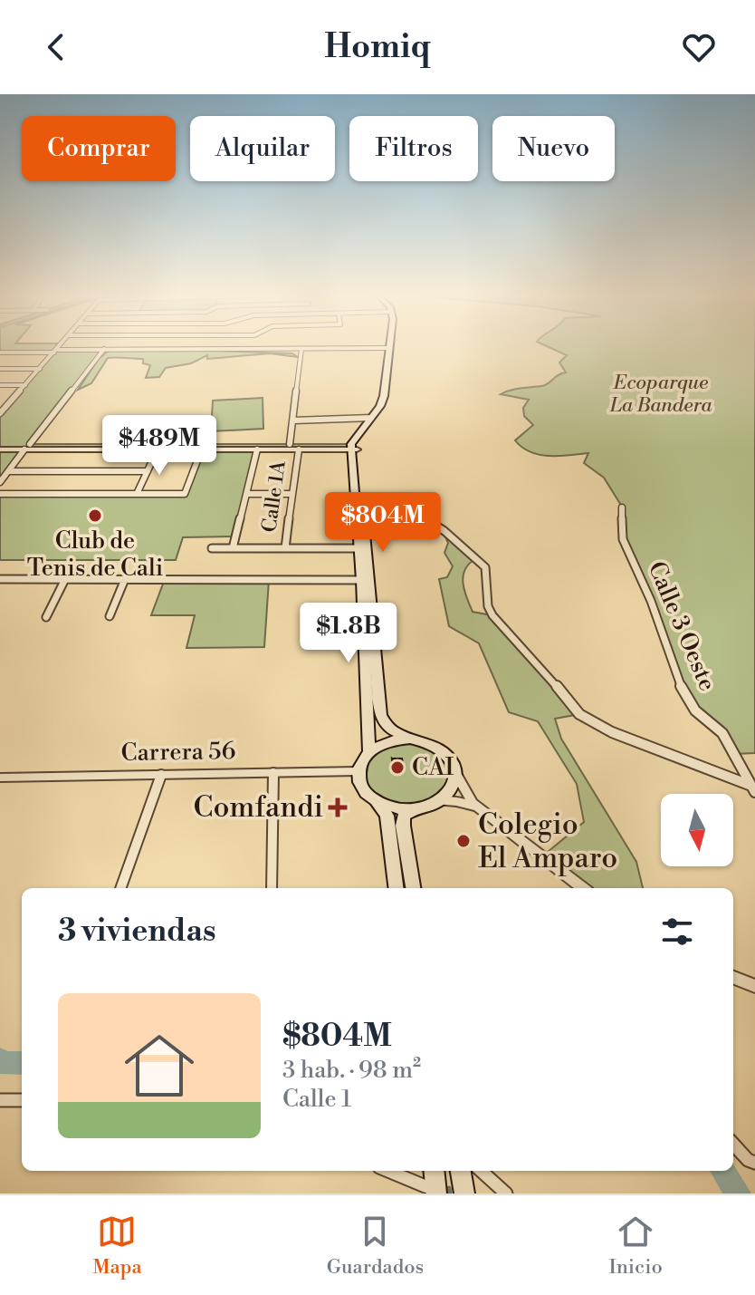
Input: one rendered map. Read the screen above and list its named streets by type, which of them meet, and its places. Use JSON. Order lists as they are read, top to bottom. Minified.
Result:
{"streets":{"street":["Calle 1A","Calle 3 Oeste","Carrera 56"]},"parks":["Ecoparque La Bandera"],"places":{"other":["Club de Tenis de Cali","CAI","Colegio El Amparo"],"health":["Comfandi"]},"north":"bottom","page":{"header":"Homiq","chip":["Comprar","Alquilar","Filtros","Nuevo"],"price":["$489M","$804M","$1.8B"],"heading":"3 viviendas","list":[{"name":"$804M","note":"3 hab. · 98 m² · Calle 1"}],"tabs":["Mapa","Guardados","Inicio"]}}
